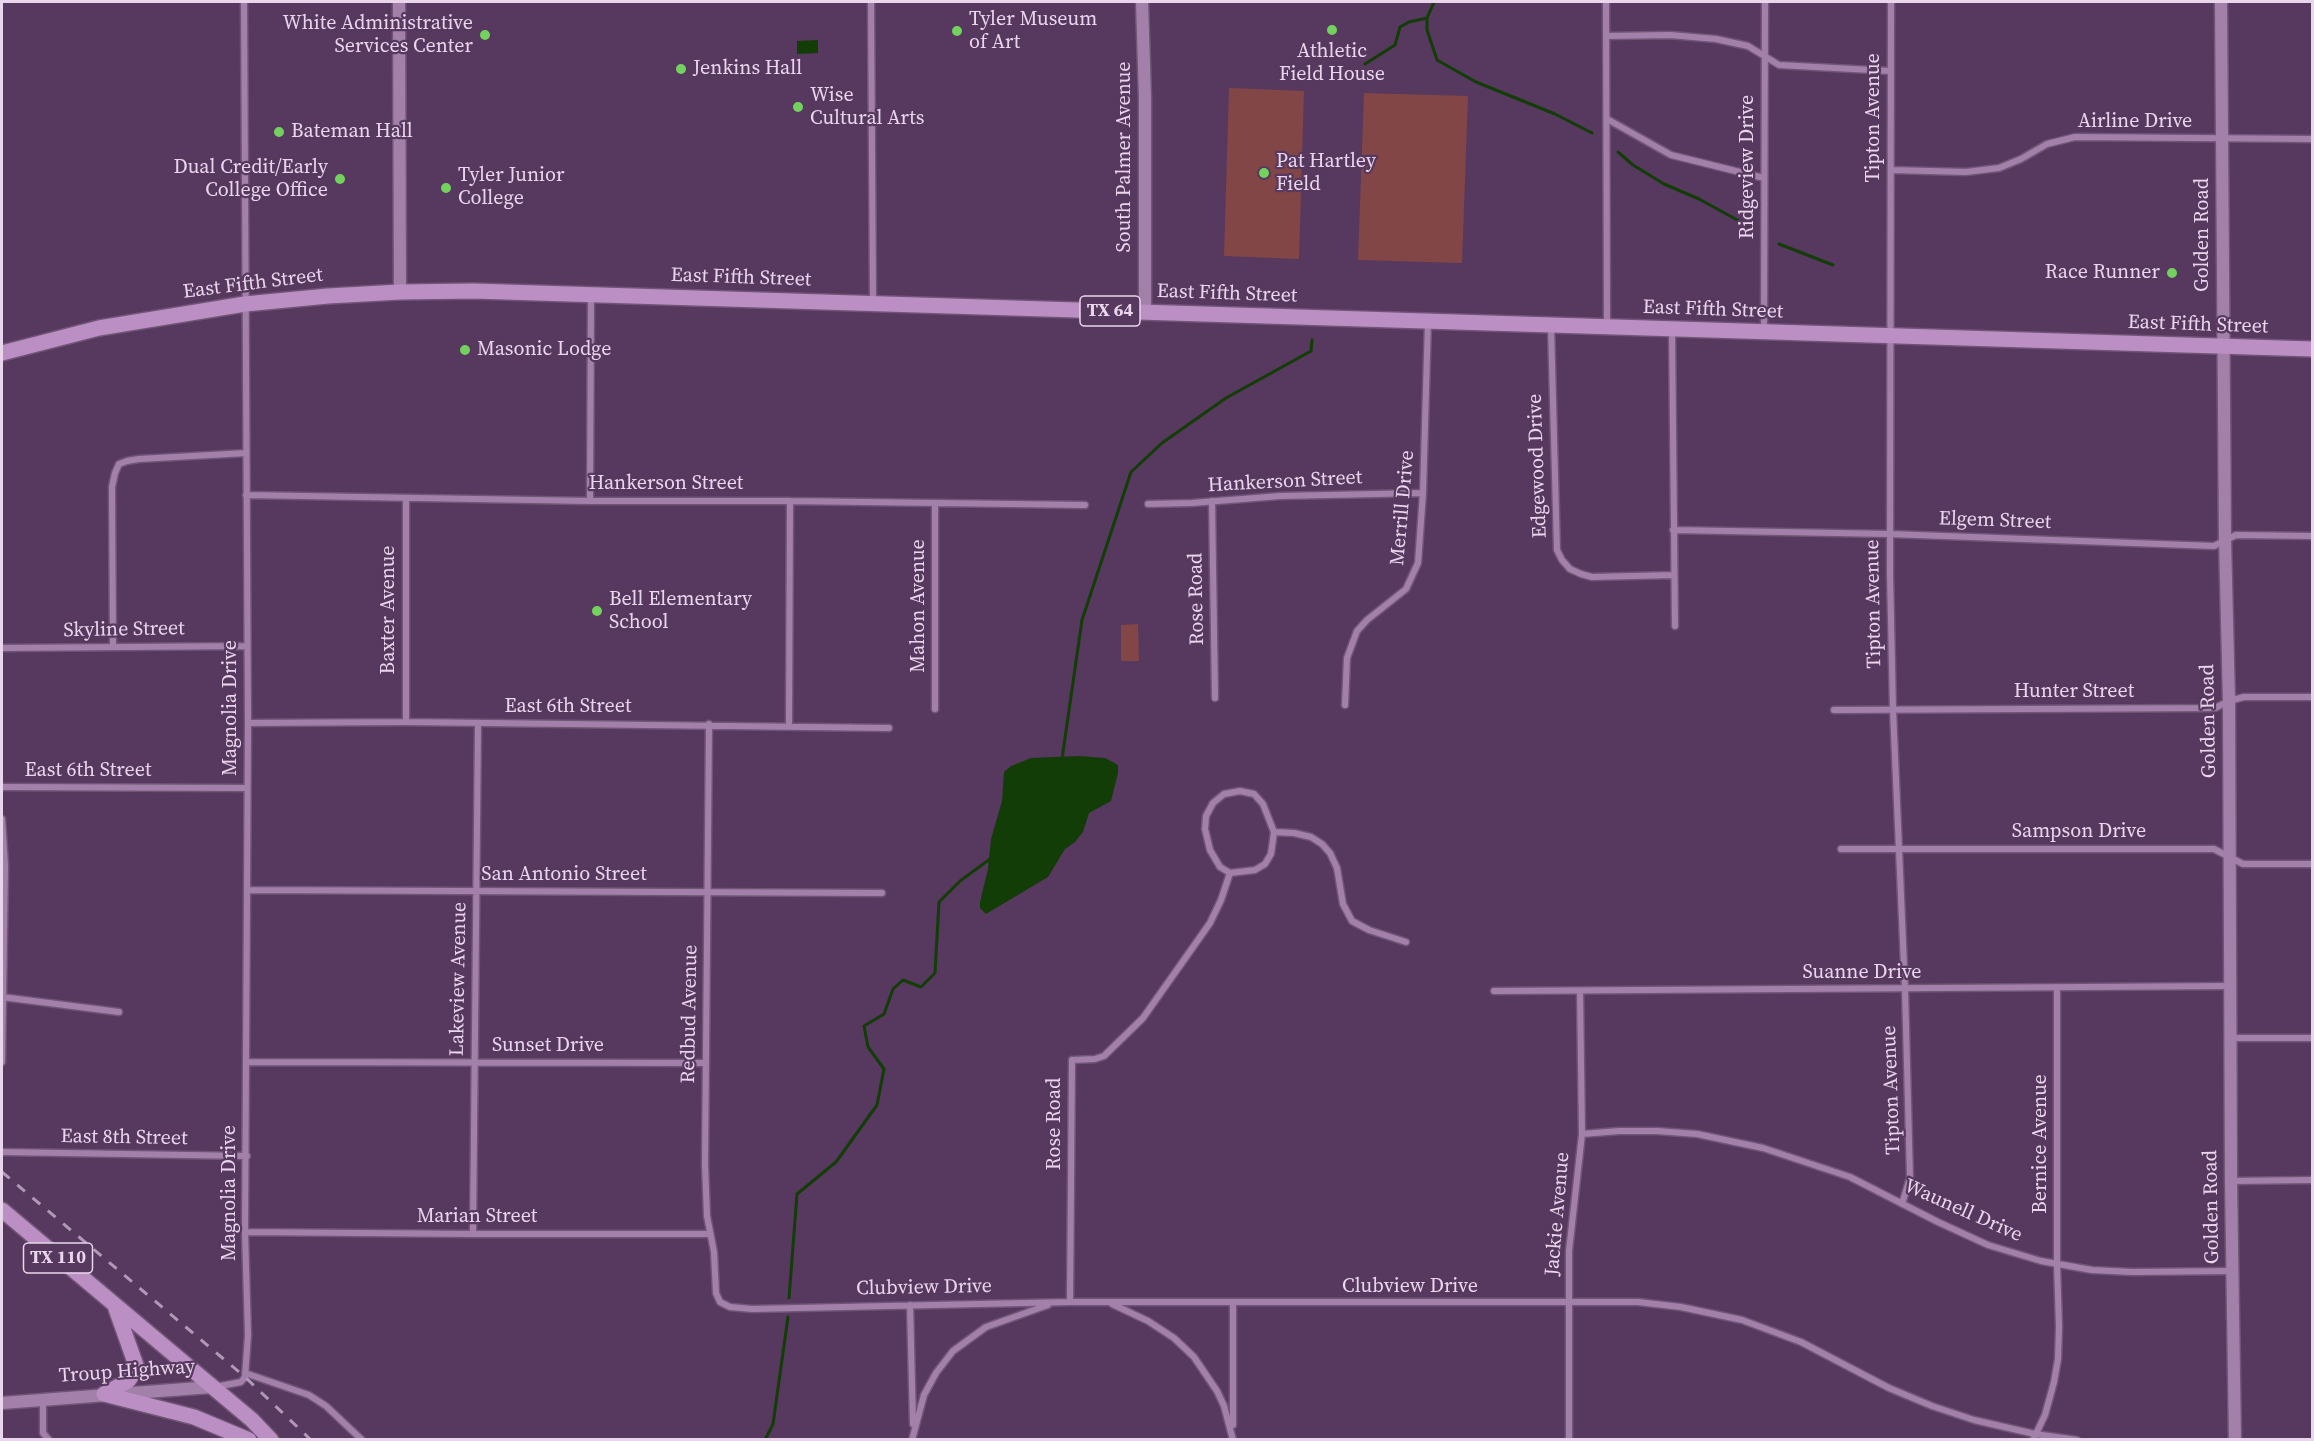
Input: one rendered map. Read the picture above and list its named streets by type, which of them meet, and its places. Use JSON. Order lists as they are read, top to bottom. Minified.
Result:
{"streets":{"main road":["East Fifth Street","TX 64","TX 110","Troup Highway"],"street":["Tipton Avenue","Airline Drive","South Palmer Avenue","Ridgeview Drive","Golden Road","Edgewood Drive","Hankerson Street","Merrill Drive","Elgem Street","Rose Road","Mahon Avenue","Baxter Avenue","Skyline Street","Hunter Street","East 6th Street","Magnolia Drive","Sampson Drive","San Antonio Street","Suanne Drive","Lakeview Avenue","Redbud Avenue","Sunset Drive","East 8th Street","Bernice Avenue","Waunell Drive","Jackie Avenue","Marian Street","Clubview Drive"]},"crossings":[["Tipton Avenue","Airline Drive"],["Tipton Avenue","East Fifth Street"],["Tipton Avenue","Elgem Street"],["Tipton Avenue","Hunter Street"],["Tipton Avenue","Sampson Drive"],["Tipton Avenue","Suanne Drive"],["Tipton Avenue","Waunell Drive"],["Airline Drive","Golden Road"],["South Palmer Avenue","East Fifth Street"],["Ridgeview Drive","East Fifth Street"],["Golden Road","East Fifth Street"],["Golden Road","Elgem Street"],["Golden Road","Hunter Street"],["Golden Road","Sampson Drive"],["Golden Road","Suanne Drive"],["Golden Road","Waunell Drive"],["East Fifth Street","Edgewood Drive"],["East Fifth Street","Merrill Drive"],["East Fifth Street","Magnolia Drive"],["Hankerson Street","Merrill Drive"],["Hankerson Street","Rose Road"],["Hankerson Street","Mahon Avenue"],["Hankerson Street","Baxter Avenue"],["Hankerson Street","Magnolia Drive"],["Rose Road","Clubview Drive"],["Baxter Avenue","East 6th Street"],["Skyline Street","Magnolia Drive"],["East 6th Street","Magnolia Drive"],["East 6th Street","Lakeview Avenue"],["East 6th Street","Redbud Avenue"],["Magnolia Drive","San Antonio Street"],["Magnolia Drive","Sunset Drive"],["Magnolia Drive","East 8th Street"],["Magnolia Drive","Marian Street"],["San Antonio Street","Lakeview Avenue"],["San Antonio Street","Redbud Avenue"],["Suanne Drive","Bernice Avenue"],["Suanne Drive","Jackie Avenue"],["Lakeview Avenue","Sunset Drive"],["Lakeview Avenue","Marian Street"],["Redbud Avenue","Sunset Drive"],["Redbud Avenue","Marian Street"],["Redbud Avenue","Clubview Drive"],["Bernice Avenue","Waunell Drive"],["Bernice Avenue","Clubview Drive"],["Waunell Drive","Jackie Avenue"],["Jackie Avenue","Clubview Drive"],["TX 110","Troup Highway"]],"places":["Athletic Field House","Tyler Museum of Art","White Administrative Services Center","Jenkins Hall","Wise Cultural Arts","Bateman Hall","Pat Hartley Field","Dual Credit/Early College Office","Tyler Junior College","Race Runner","Masonic Lodge","Bell Elementary School"]}
